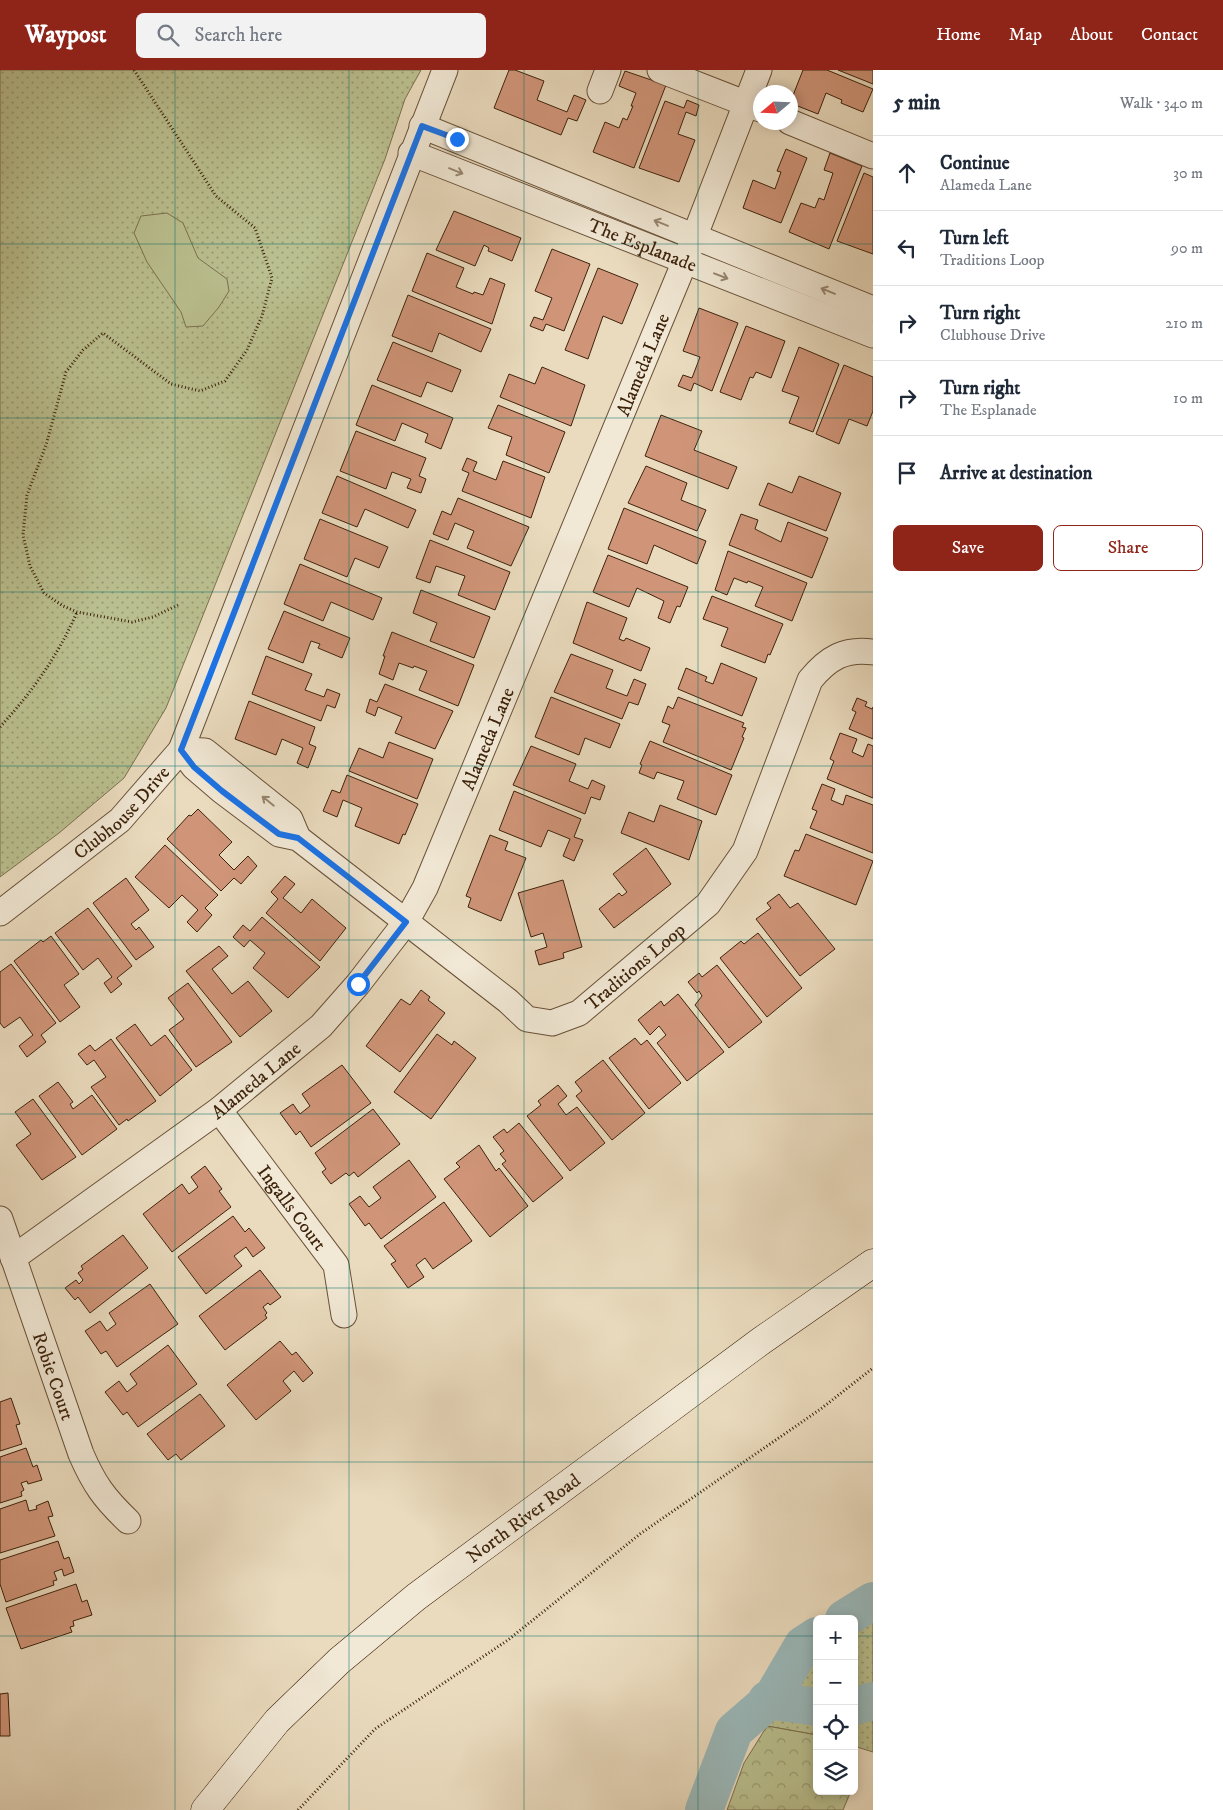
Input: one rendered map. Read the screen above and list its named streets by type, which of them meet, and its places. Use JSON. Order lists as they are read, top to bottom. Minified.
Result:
{"streets":{"main road":["North River Road"],"street":["The Esplanade","Alameda Lane","Clubhouse Drive","Traditions Loop","Ingalls Court","Robie Court"]},"crossings":[["The Esplanade","Alameda Lane"],["The Esplanade","Clubhouse Drive"],["Alameda Lane","Traditions Loop"],["Alameda Lane","Ingalls Court"],["Alameda Lane","Robie Court"],["Clubhouse Drive","Traditions Loop"]],"north":"left","page":{"header":"Waypost","search":"Search here","nav":["Home","Map","About","Contact"],"heading":["5 min","Walk · 340 m"],"list":[["Continue","Alameda Lane","30 m"],["Turn left","Traditions Loop","90 m"],["Turn right","Clubhouse Drive","210 m"],["Turn right","The Esplanade","10 m"],"Arrive at destination"],"buttons":["Save","Share"],"map_buttons":["+","−"]}}
